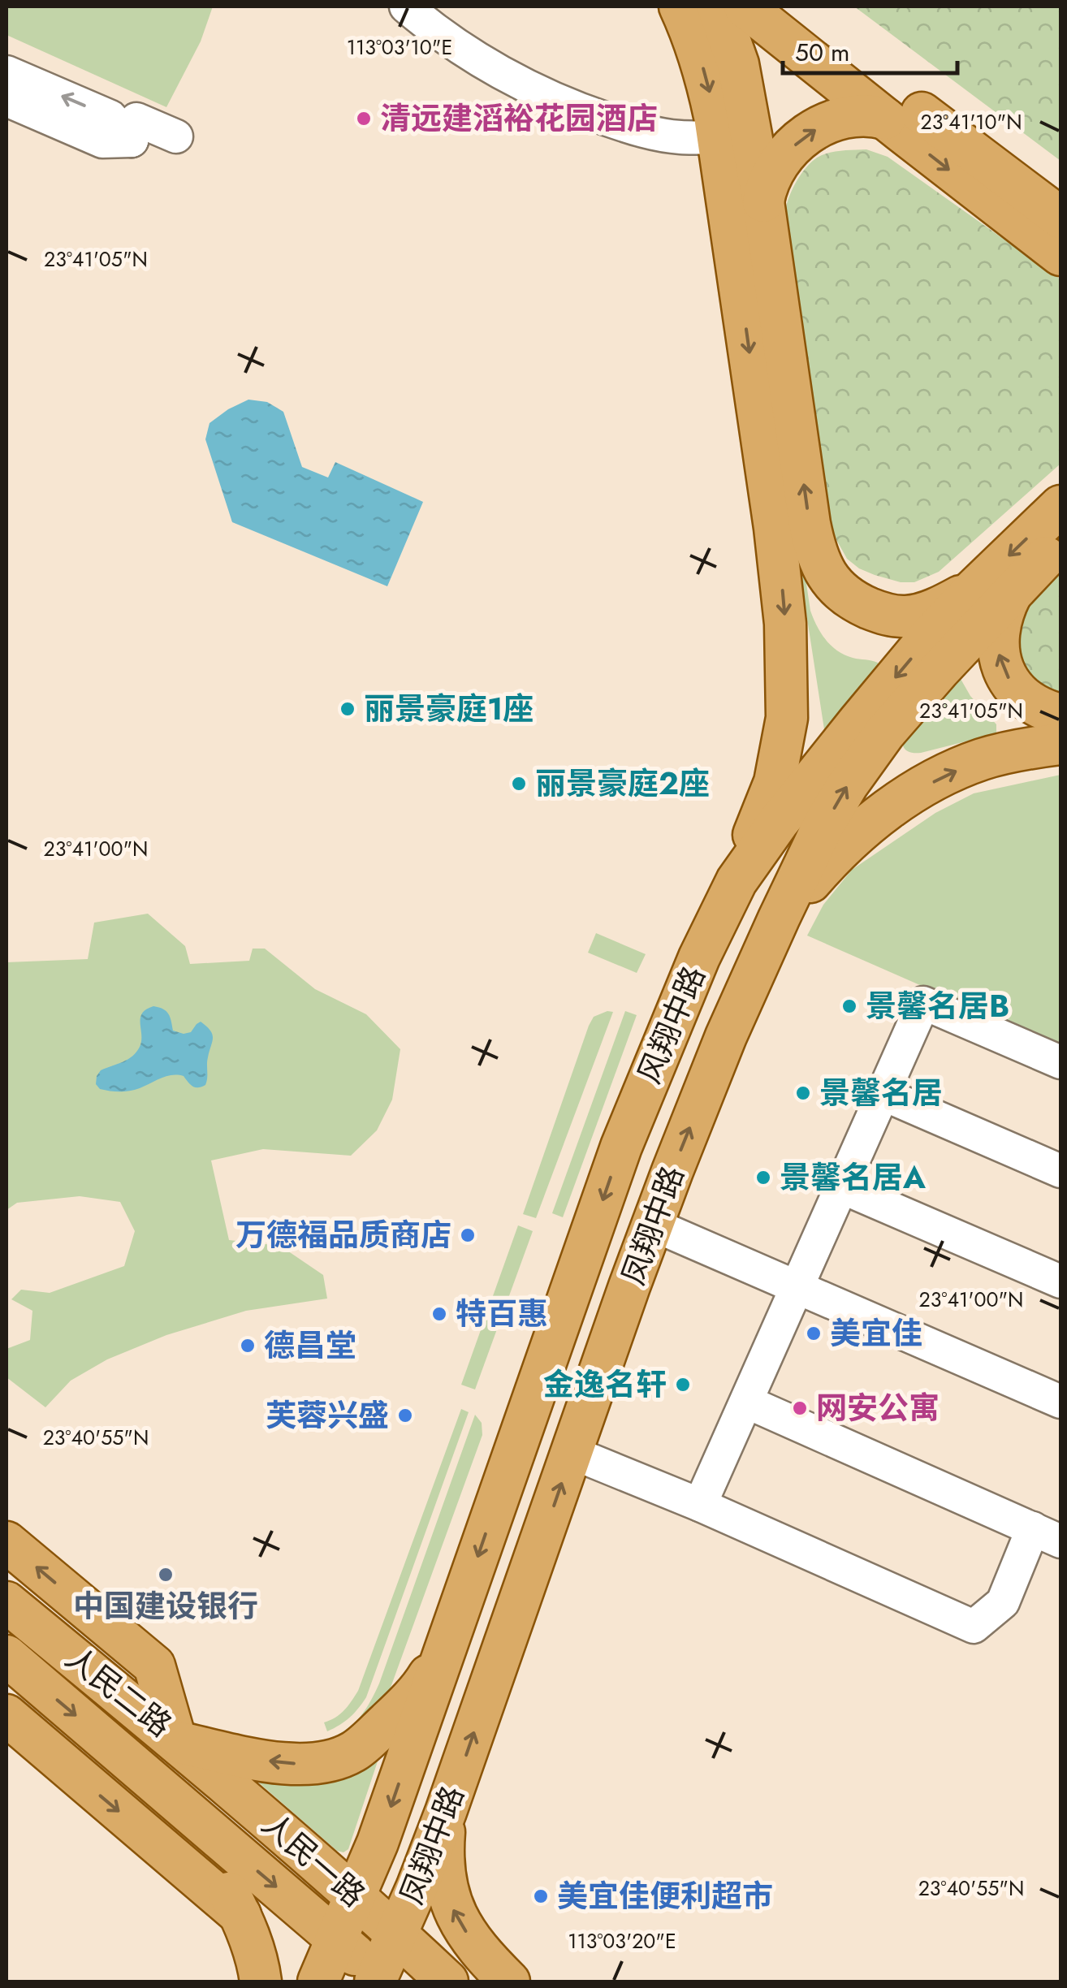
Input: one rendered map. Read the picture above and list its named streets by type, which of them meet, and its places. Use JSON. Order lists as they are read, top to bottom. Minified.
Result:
{"streets":{"main road":["风翔中路","凤翔中路","人民二路","人民一路"]},"crossings":[["风翔中路","凤翔中路"],["凤翔中路","人民二路"],["凤翔中路","人民一路"],["人民二路","人民一路"]],"one_way":["风翔中路"],"places":["清远建滔裕花园酒店","丽景豪庭1座","丽景豪庭2座","景馨名居B","景馨名居","景馨名居A","万德福品质商店","特百惠","美宜佳","德昌堂","金逸名轩","网安公寓","芙蓉兴盛","中国建设银行","美宜佳便利超市"],"scale_bar":"50 m","coordinates":["113°03'10\"E","23°41'10\"N","23°41'05\"N","23°41'00\"N","23°40'55\"N","113°03'20\"E"]}
